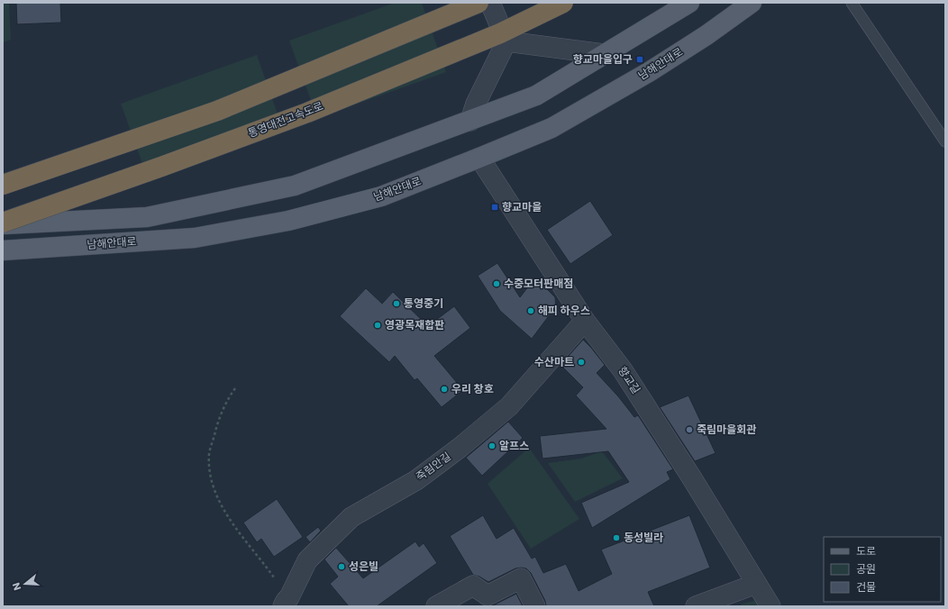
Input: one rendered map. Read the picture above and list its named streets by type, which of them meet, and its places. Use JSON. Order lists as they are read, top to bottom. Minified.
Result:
{"streets":{"highway":["통영대전고속도로"],"main road":["남해안대로"],"street":["향교길","죽림안길"]},"crossings":[["남해안대로","향교길"],["향교길","죽림안길"]],"places":{"transit":["향교마을입구","향교마을"],"other":["수중모터판매점","통영중기","해피 하우스","영광목재합판","수산마트","우리 창호","죽림마을회관","알프스","동성빌라","성은빌"]},"legend":["도로","공원","건물"],"north":"left"}
